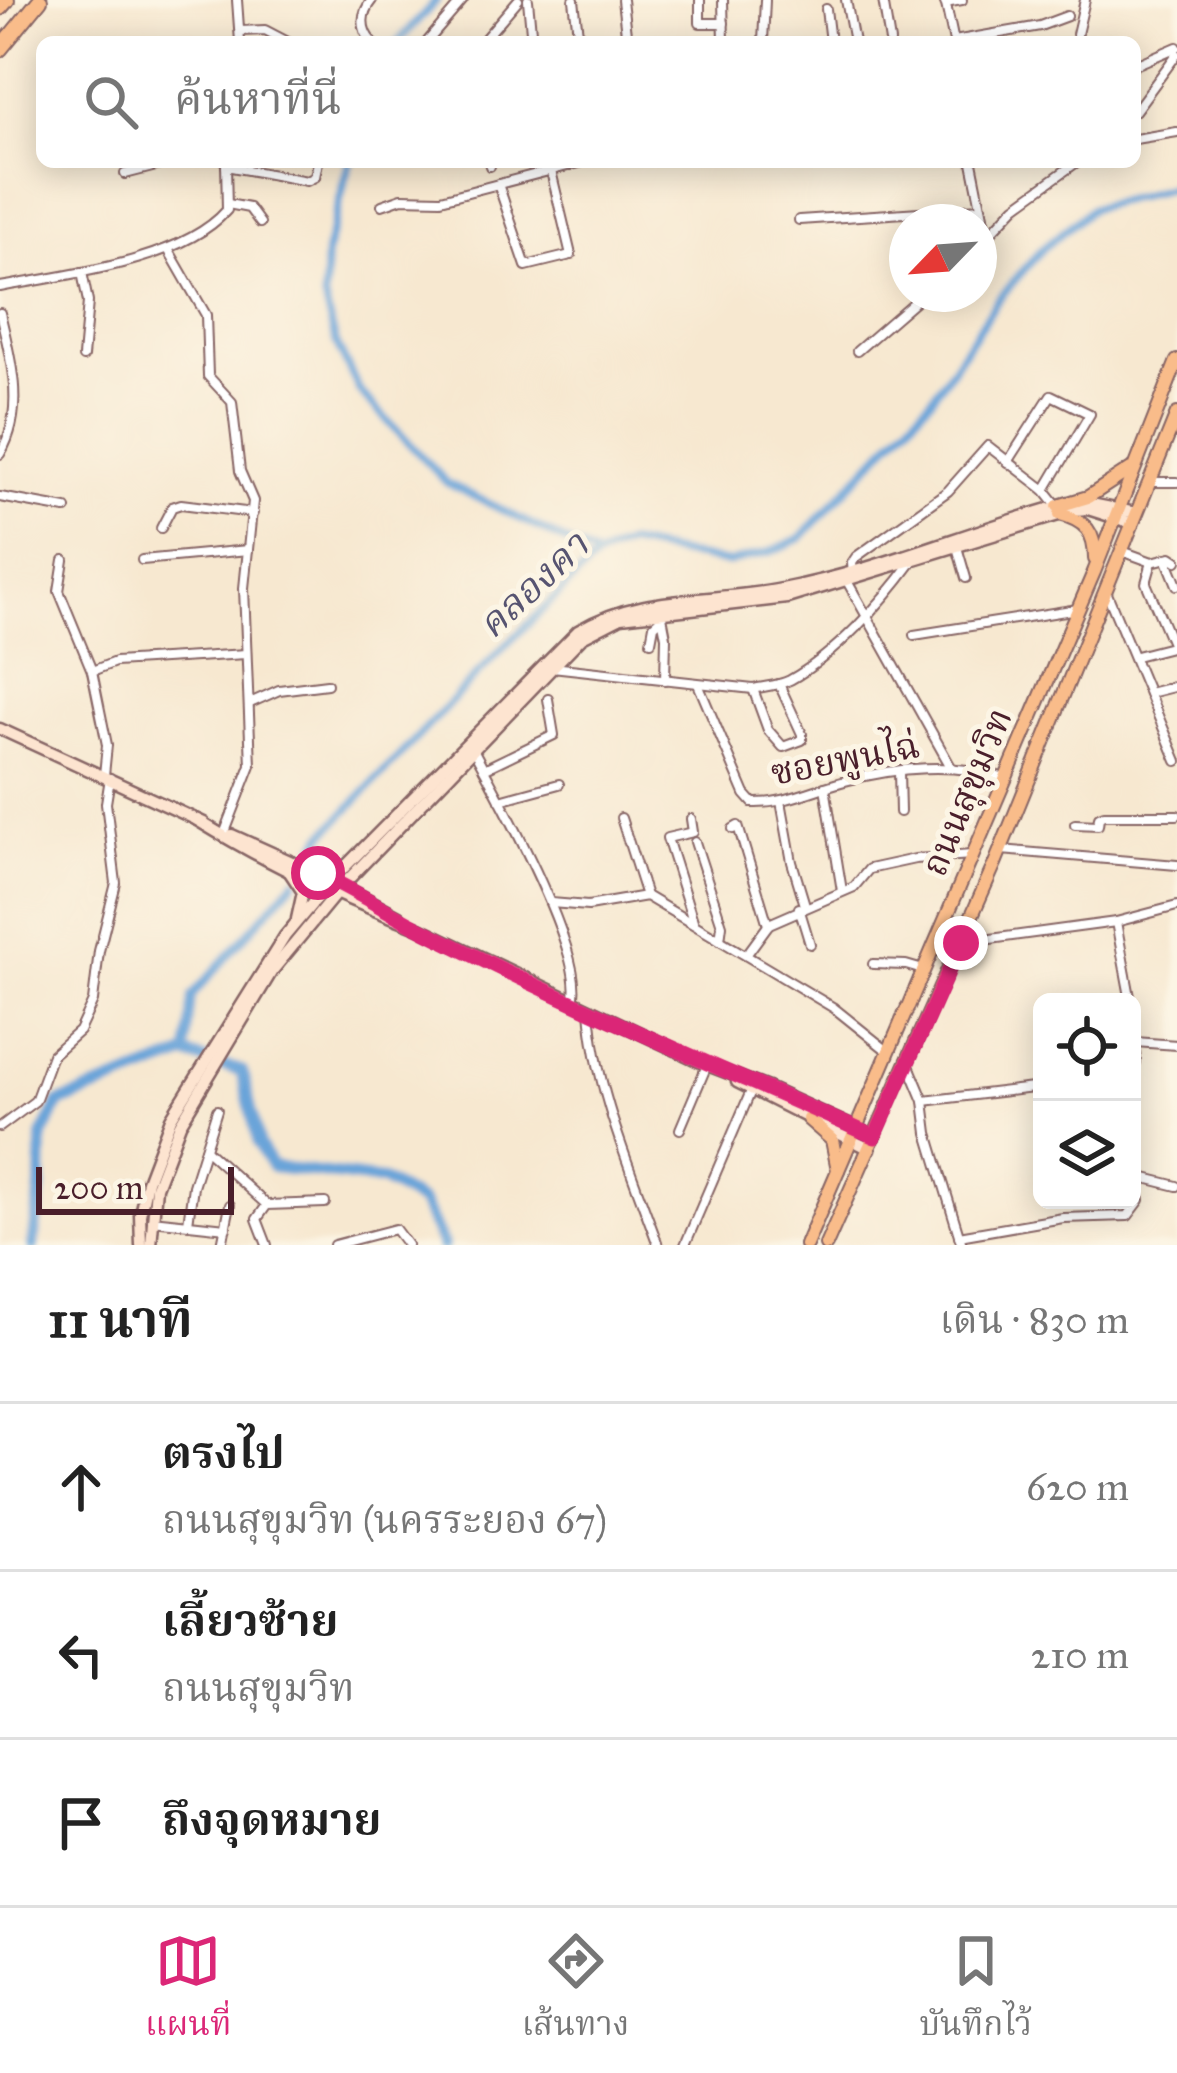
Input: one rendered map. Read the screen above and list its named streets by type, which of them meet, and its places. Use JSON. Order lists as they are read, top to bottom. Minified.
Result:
{"streets":{"main road":["ถนนสุขุมวิท"],"street":["ซอยพูนไฉ่"]},"crossings":[["ซอยพูนไฉ่","ถนนสุขุมวิท"]],"water":["คลองคา"],"scale_bar":"200 m","north":"bottom left","page":{"search":"ค้นหาที่นี่","scale":"200 m","heading":["11 นาที","เดิน · 830 m"],"list":[["ตรงไป","ถนนสุขุมวิท (นครระยอง 67)","620 m"],["เลี้ยวซ้าย","ถนนสุขุมวิท","210 m"],"ถึงจุดหมาย"],"nav":["แผนที่","เส้นทาง","บันทึกไว้"]}}
